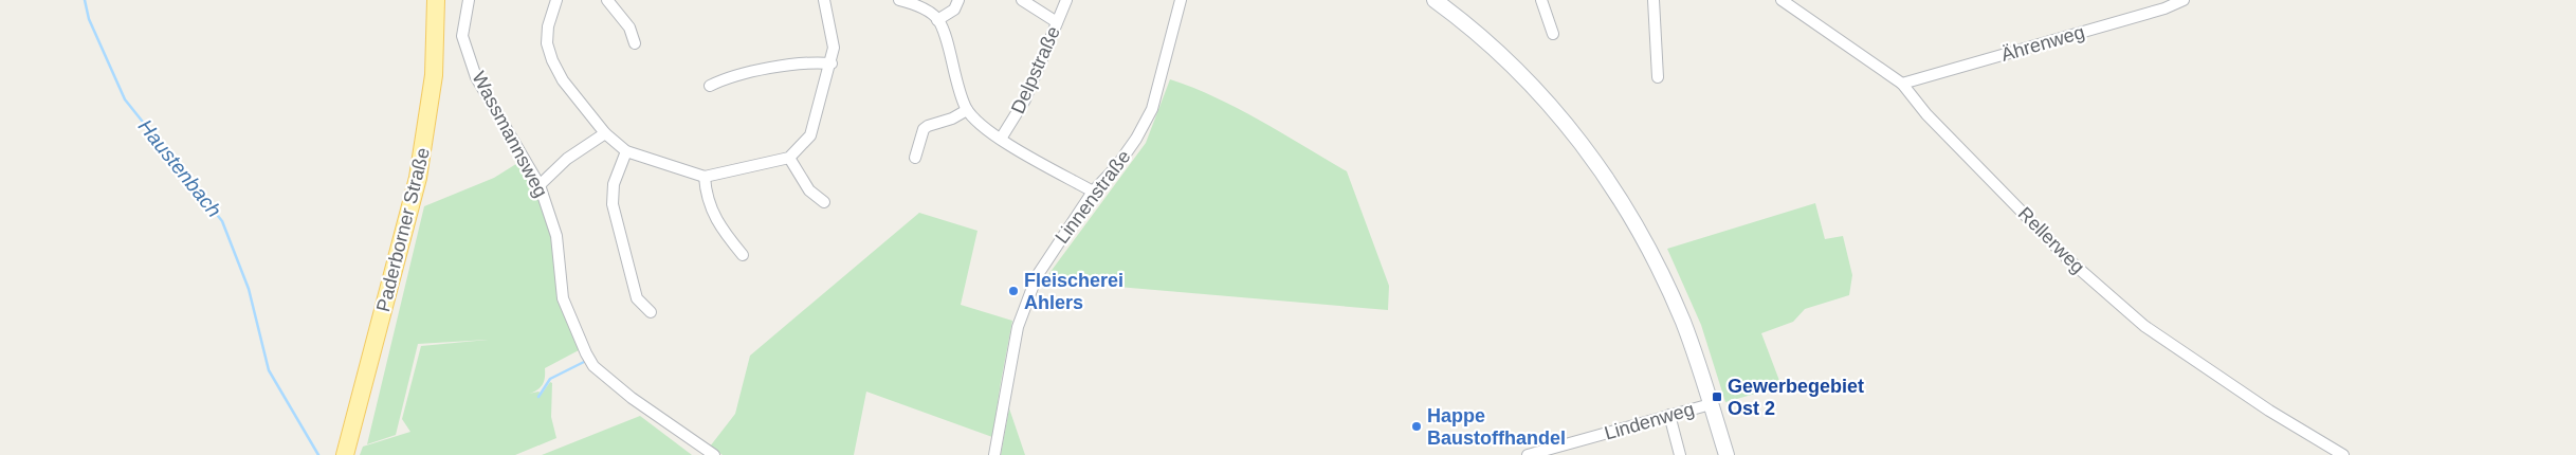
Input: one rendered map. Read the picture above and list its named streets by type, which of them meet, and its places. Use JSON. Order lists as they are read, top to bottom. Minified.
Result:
{"streets":{"main road":["Paderborner Straße"],"street":["Ährenweg","Delpstraße","Wassmannsweg","Linnenstraße","Rellerweg","Lindenweg"]},"crossings":[["Ährenweg","Rellerweg"]],"water":["Haustenbach"],"places":{"other":["Fleischerei Ahlers","Happe Baustoffhandel"],"transit":["Gewerbegebiet Ost 2"]}}
